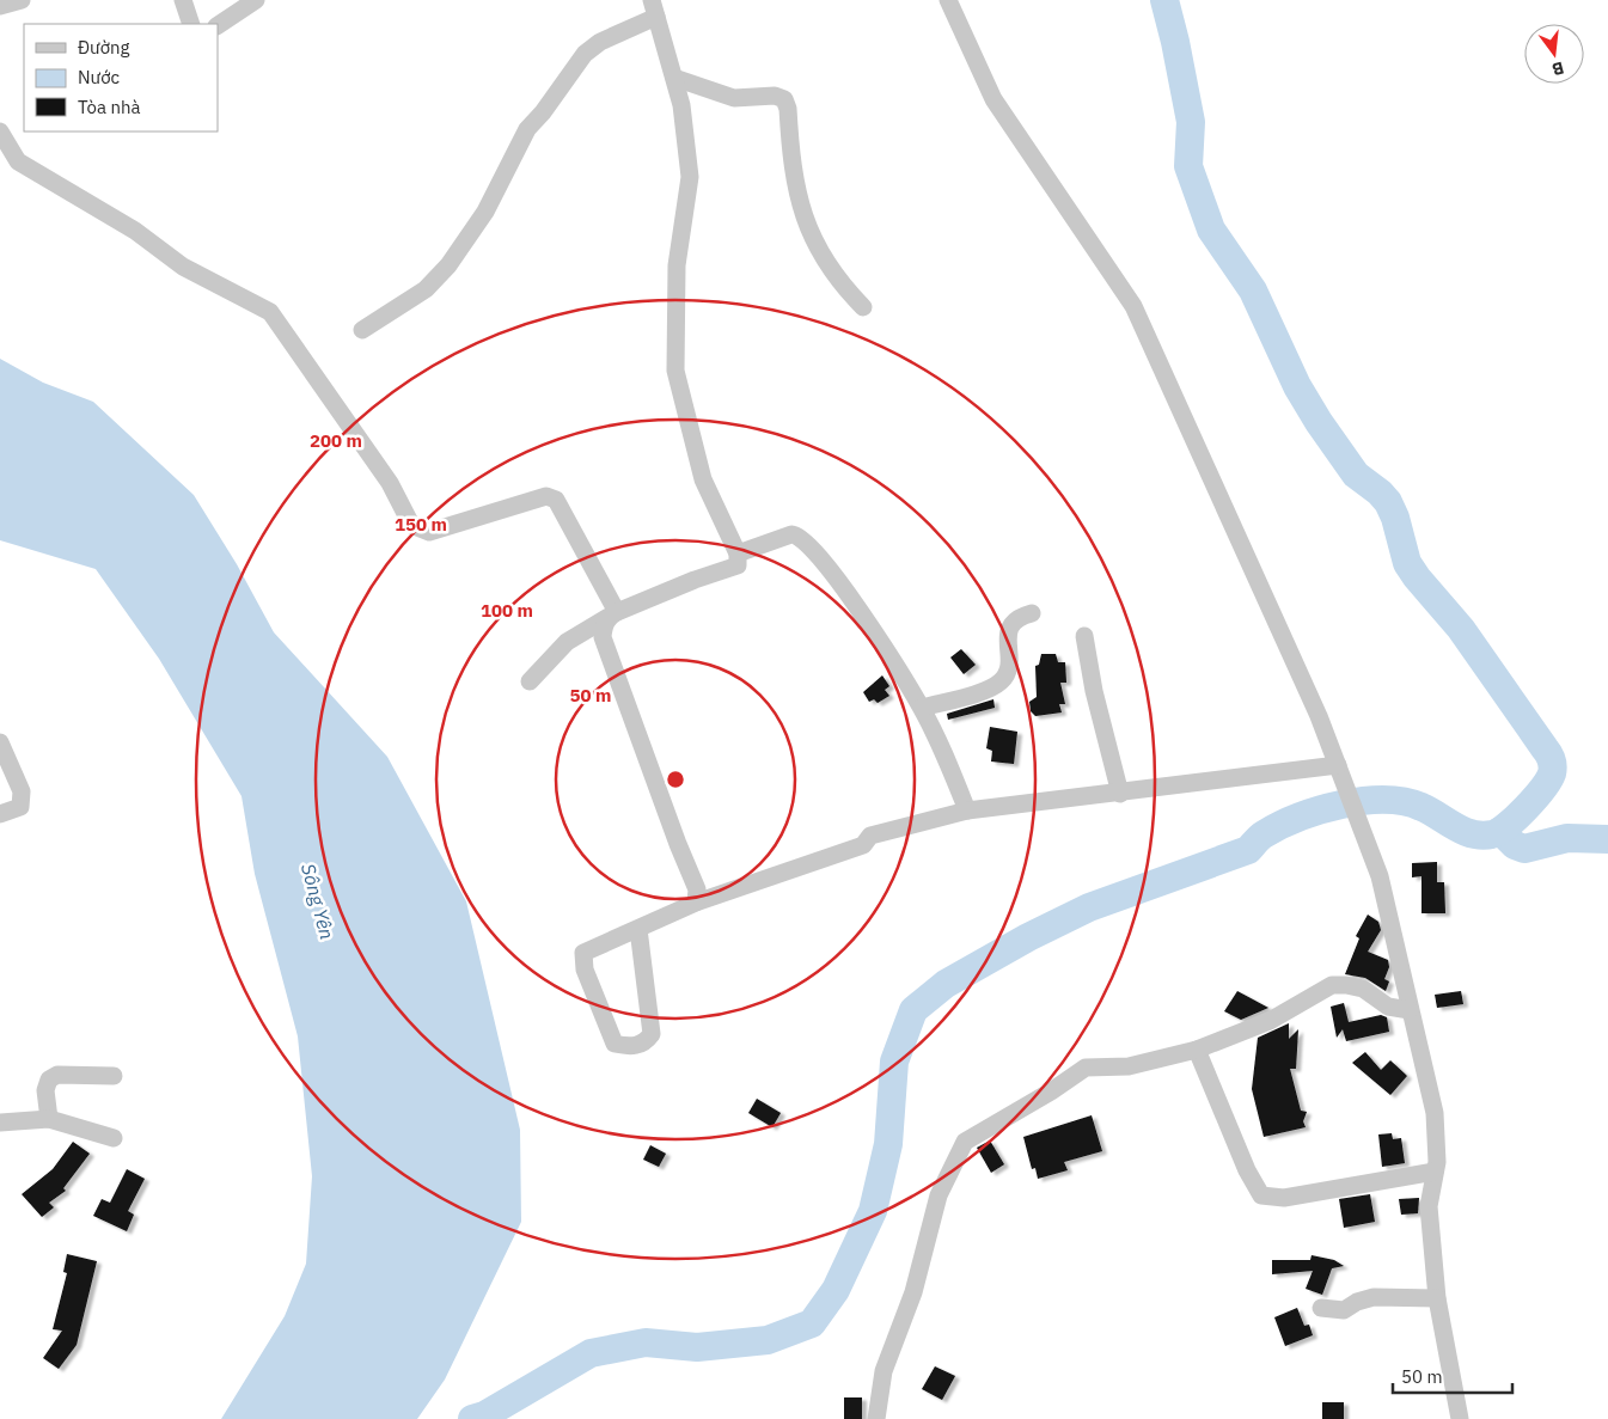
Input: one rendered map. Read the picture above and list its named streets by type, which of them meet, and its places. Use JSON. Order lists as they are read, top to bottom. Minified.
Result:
{"water":["Sông Yên"],"legend":["Đường","Nước","Tòa nhà"],"scale_bar":"50 m","north":"bottom","rings":["200 m","150 m","100 m","50 m"]}
